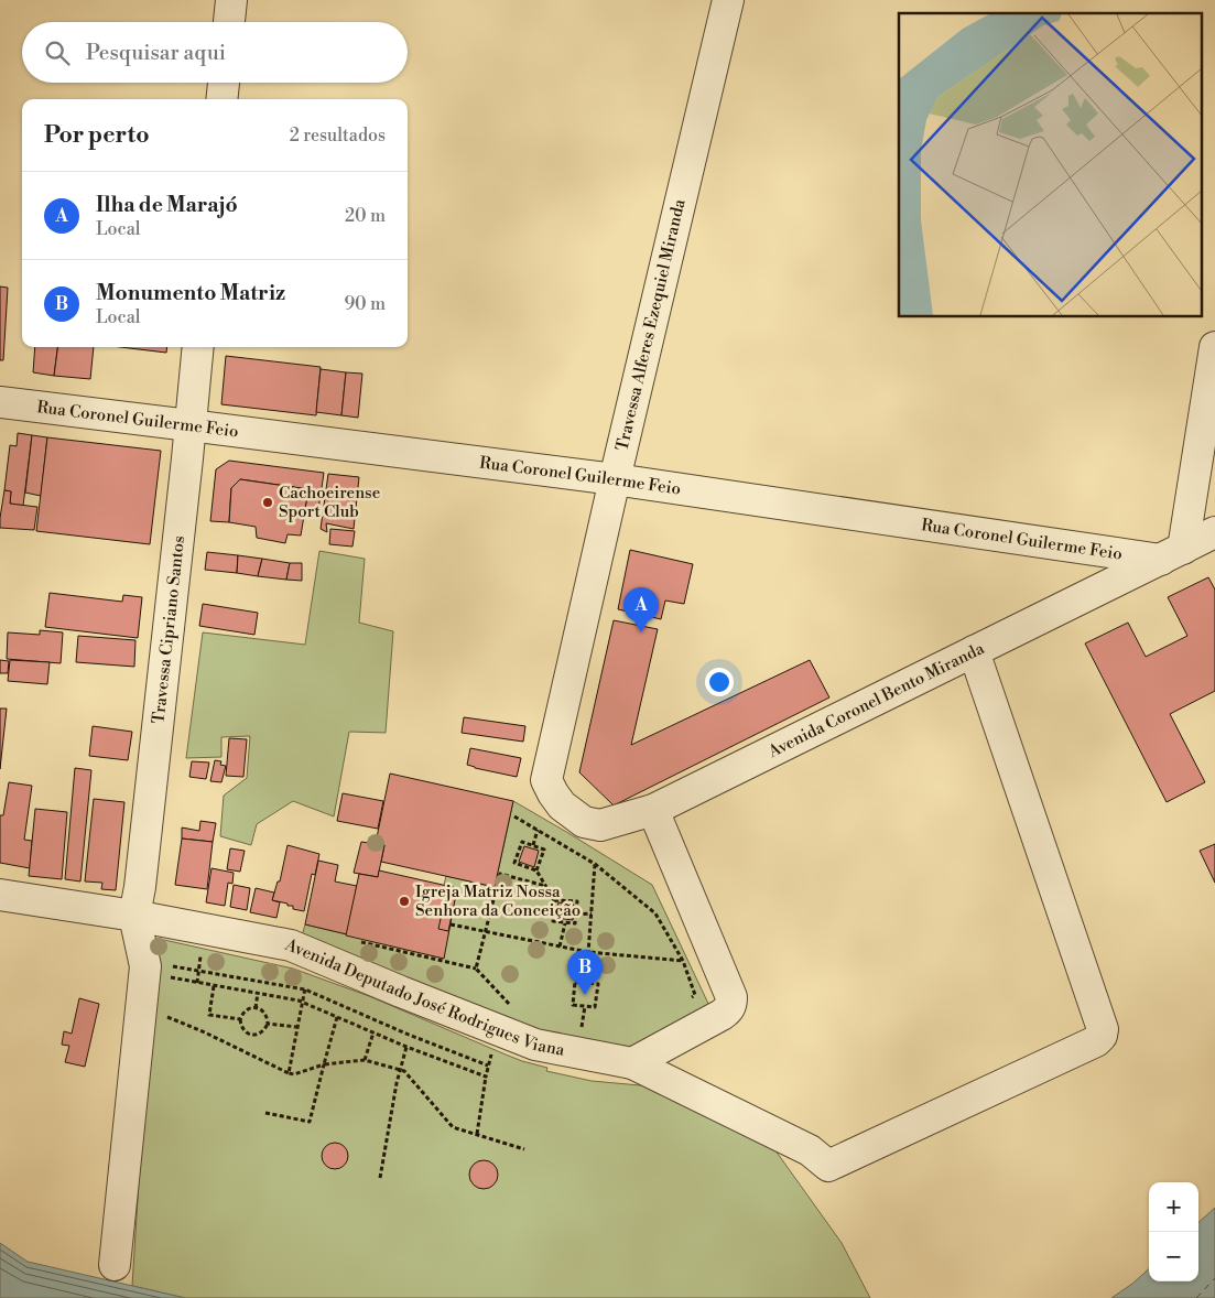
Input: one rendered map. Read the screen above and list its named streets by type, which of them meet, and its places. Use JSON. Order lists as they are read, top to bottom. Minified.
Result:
{"streets":{"street":["Travessa Alferes Ezequiel Miranda","Rua Coronel Guilerme Feio","Travessa Cipriano Santos","Avenida Coronel Bento Miranda","Avenida Deputado José Rodrigues Viana"]},"crossings":[["Travessa Alferes Ezequiel Miranda","Rua Coronel Guilerme Feio"],["Travessa Alferes Ezequiel Miranda","Avenida Coronel Bento Miranda"],["Rua Coronel Guilerme Feio","Travessa Cipriano Santos"],["Rua Coronel Guilerme Feio","Avenida Coronel Bento Miranda"],["Travessa Cipriano Santos","Avenida Deputado José Rodrigues Viana"],["Avenida Coronel Bento Miranda","Avenida Deputado José Rodrigues Viana"]],"places":["Cachoeirense Sport Club","Igreja Matriz Nossa Senhora da Conceição"],"page":{"search":"Pesquisar aqui","heading":["Por perto","2 resultados"],"list":[{"mark":"A","name":"Ilha de Marajó","note":"Local","value":"20 m"},{"mark":"B","name":"Monumento Matriz","note":"Local","value":"90 m"}],"pins":["A","B"],"map_buttons":["+","−"]}}
